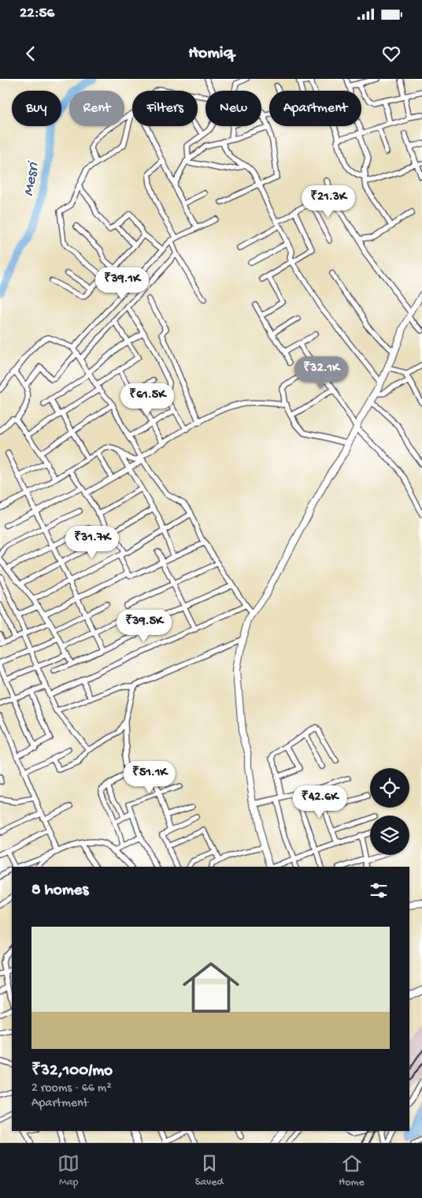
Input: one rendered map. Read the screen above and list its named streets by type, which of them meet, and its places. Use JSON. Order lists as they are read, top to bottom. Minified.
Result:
{"water":["Mesri"],"page":{"status":"22:56","header":"Homiq","chip":["Buy","Rent","Filters","New","Apartment"],"price":["₹21.3K","₹39.1K","₹32.1K","₹61.5K","₹31.7K","₹39.5K","₹51.1K","₹42.6K"],"heading":"8 homes","list":[{"name":"₹32,100/mo","note":"2 rooms · 66 m² · Apartment"}],"tabs":["Map","Saved","Home"]}}
